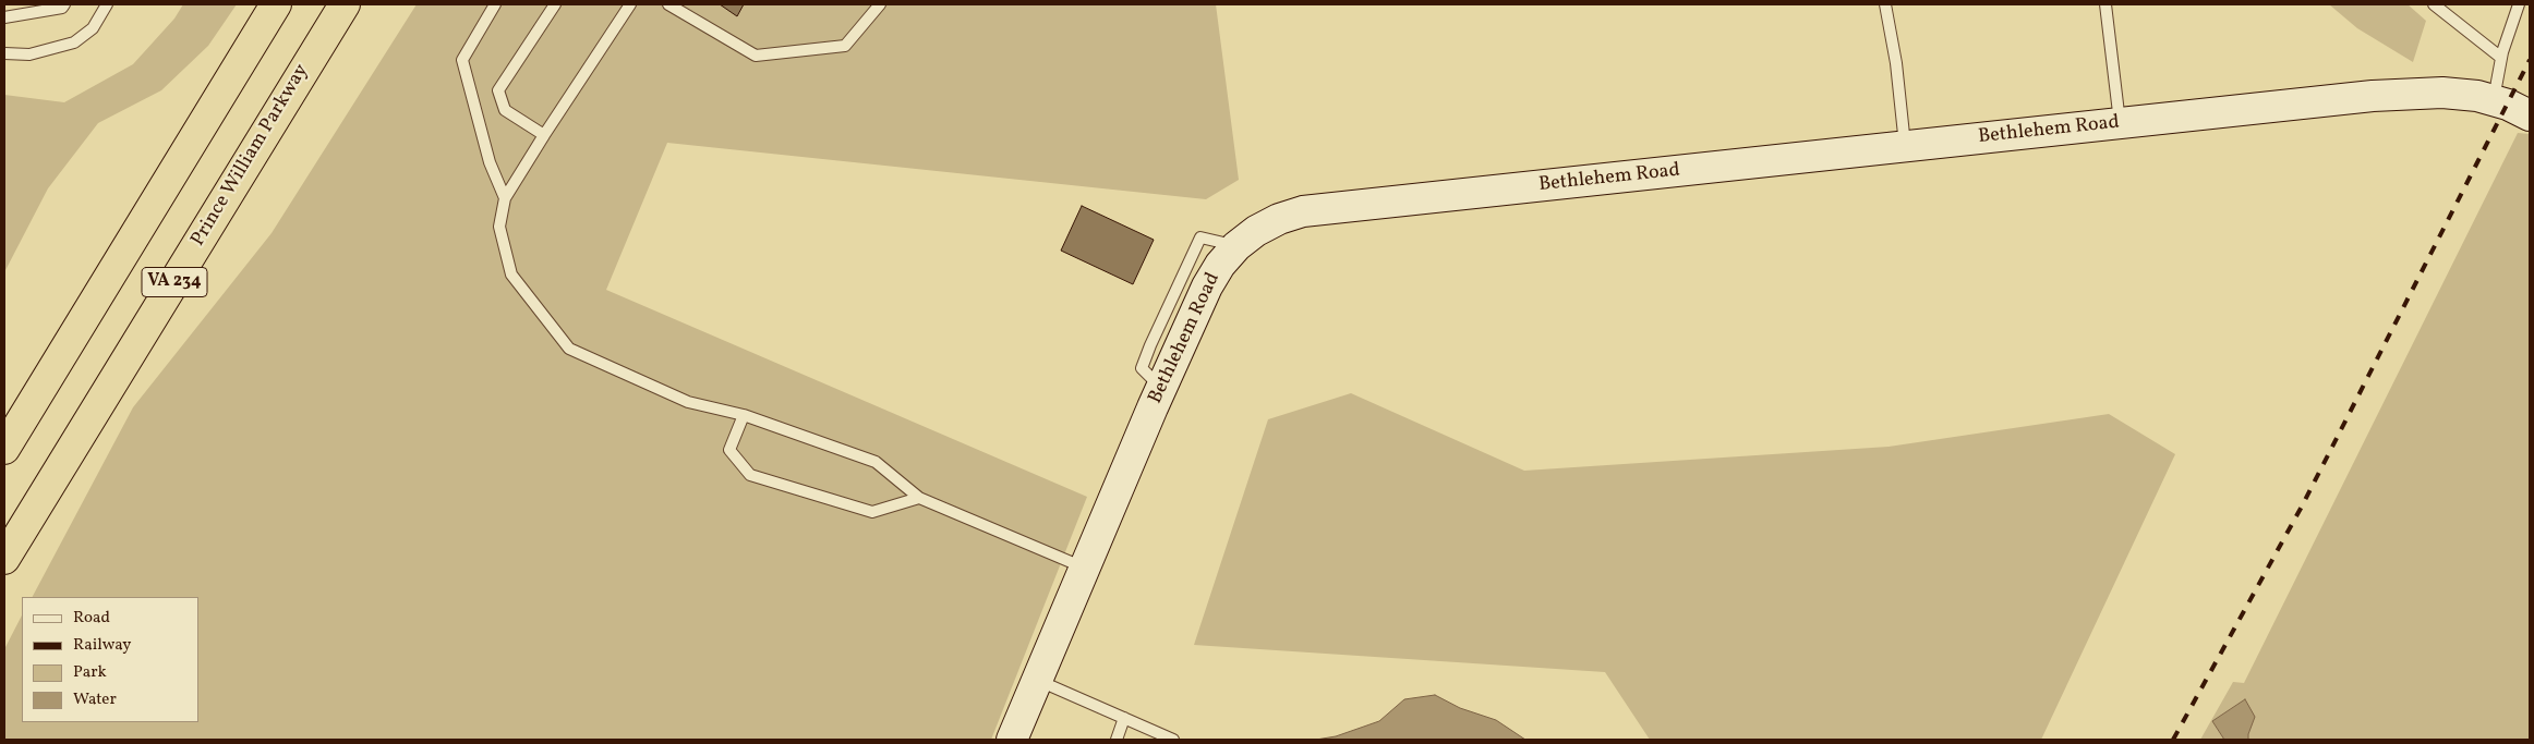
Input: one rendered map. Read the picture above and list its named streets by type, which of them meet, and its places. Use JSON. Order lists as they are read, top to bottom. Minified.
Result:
{"streets":{"highway":["Prince William Parkway","VA 234"],"street":["Bethlehem Road"]},"legend":["Road","Railway","Park","Water"]}
